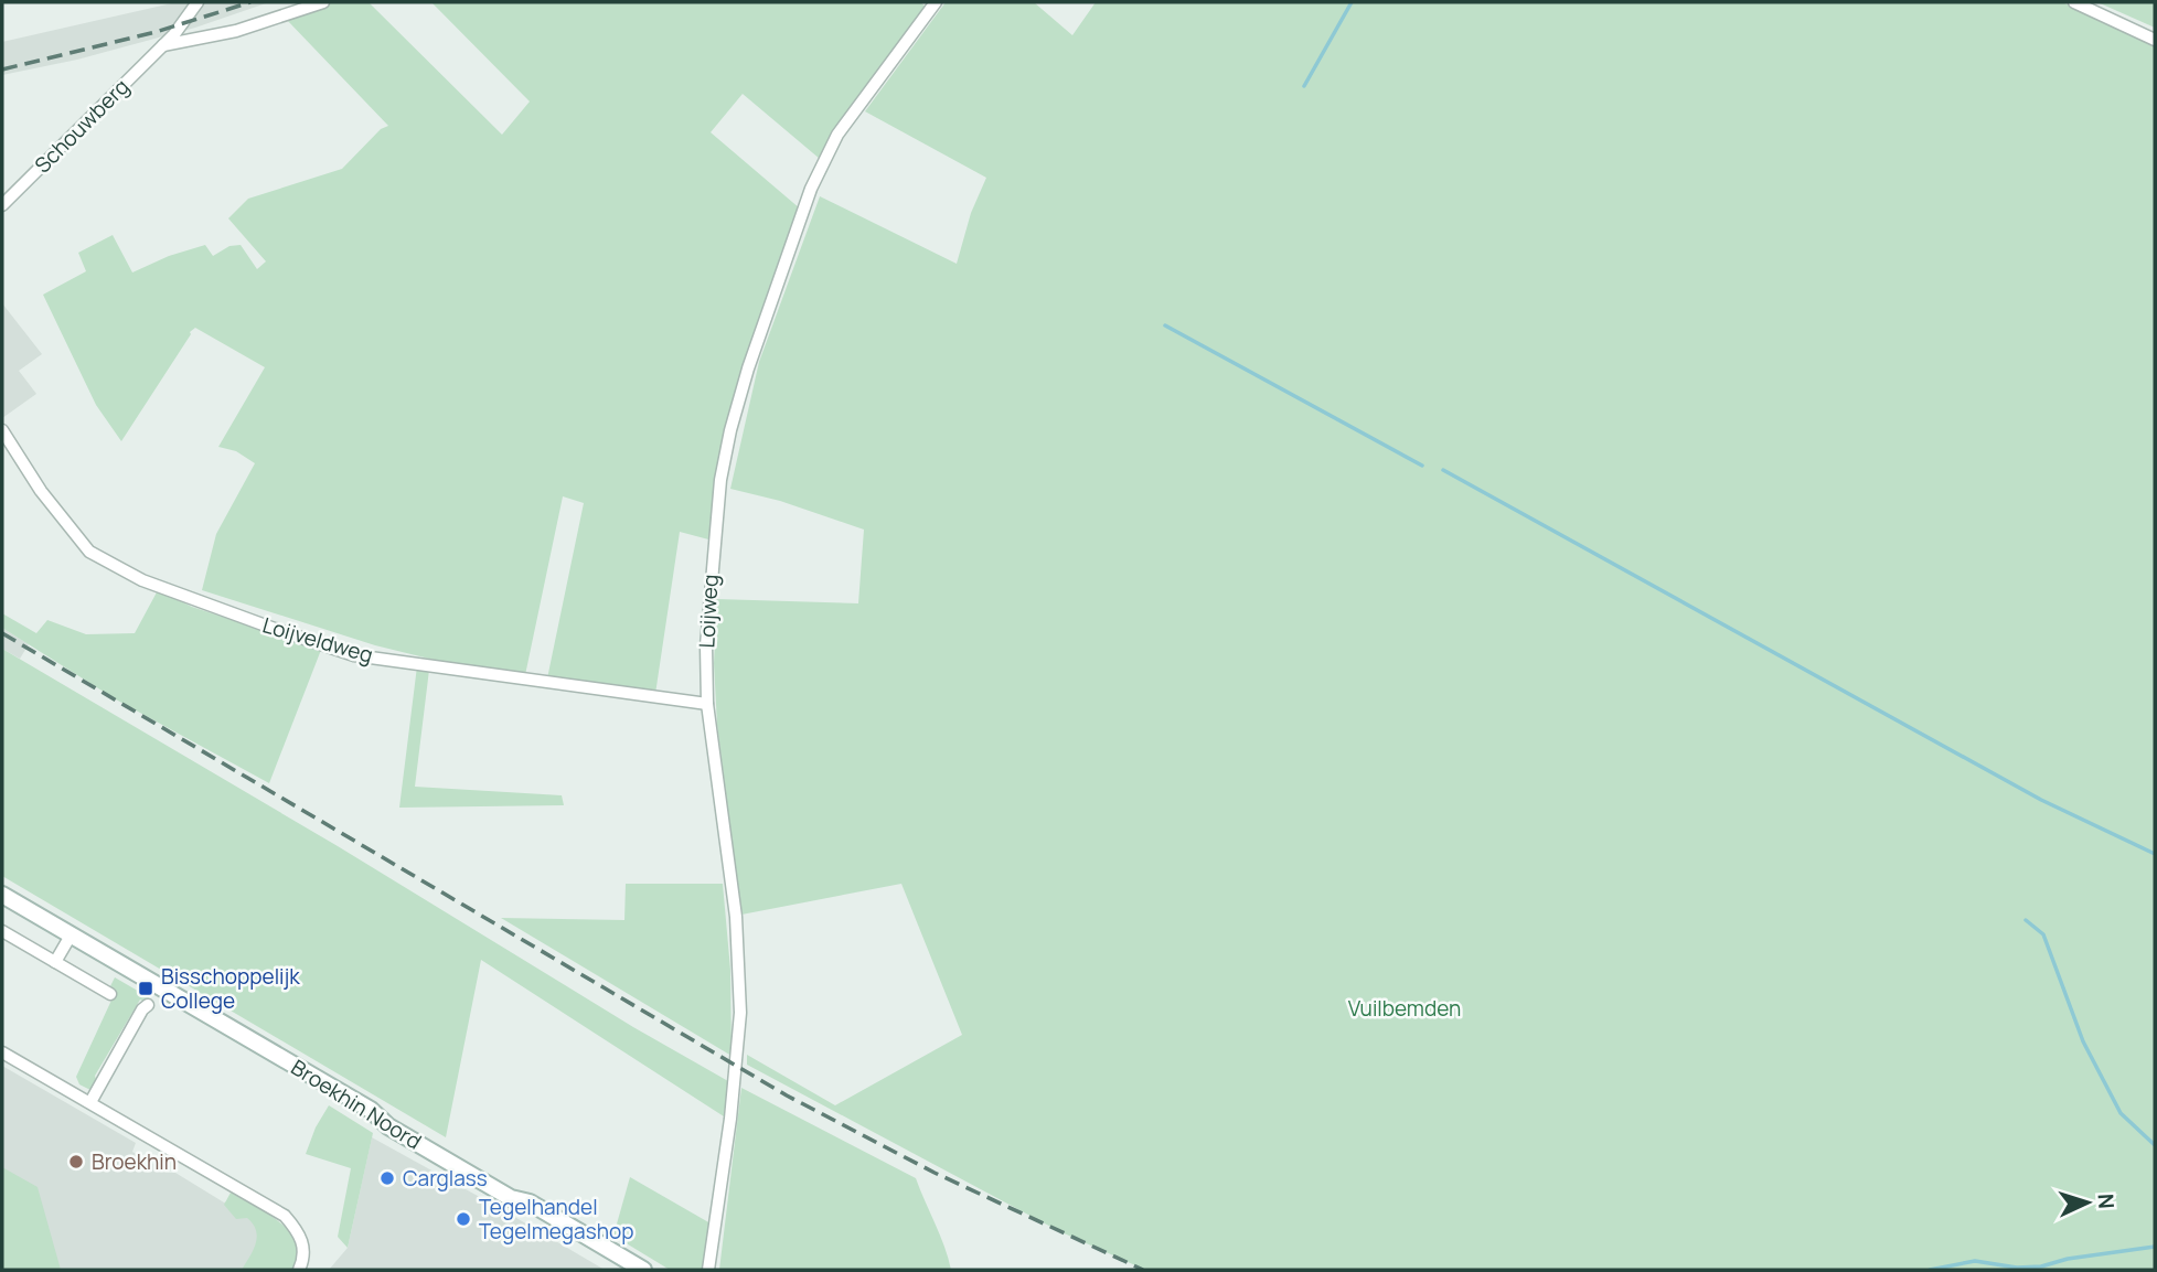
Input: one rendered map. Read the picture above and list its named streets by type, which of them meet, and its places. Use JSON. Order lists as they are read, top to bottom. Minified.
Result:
{"streets":{"street":["Schouwberg","Loijweg","Loijveldweg","Broekhin Noord"]},"crossings":[["Loijweg","Loijveldweg"]],"parks":["Vuilbemden"],"places":{"transit":["Bisschoppelijk College"],"other":["Broekhin","Carglass","Tegelhandel Tegelmegashop"]},"north":"right"}
